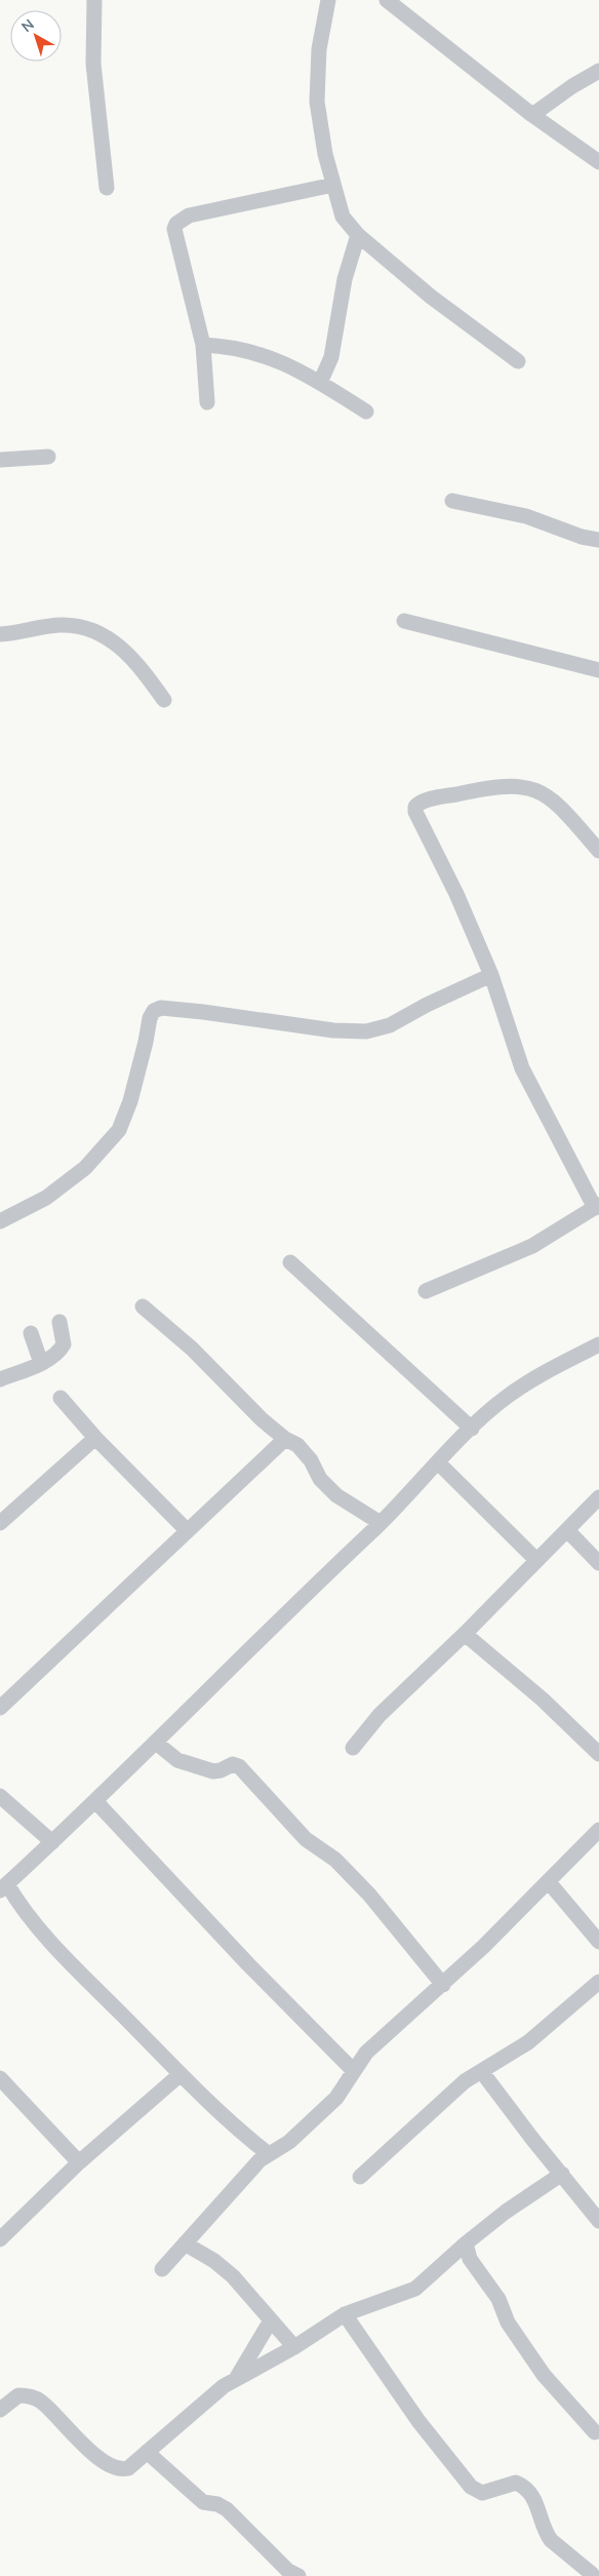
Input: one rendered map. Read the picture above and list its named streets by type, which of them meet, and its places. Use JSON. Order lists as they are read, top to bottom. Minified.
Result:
{"north":"top left"}
